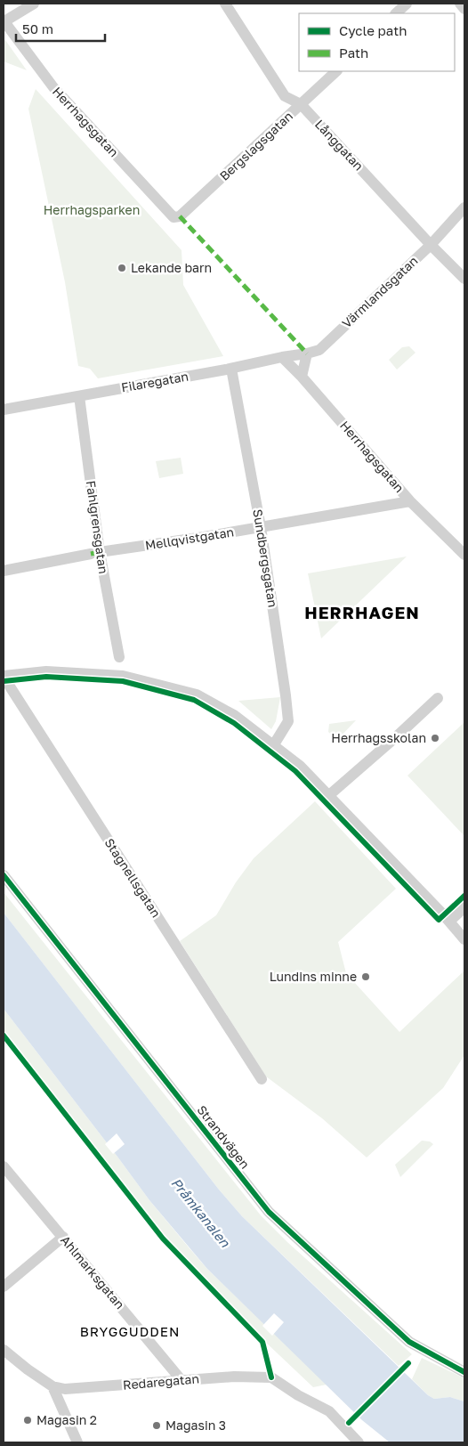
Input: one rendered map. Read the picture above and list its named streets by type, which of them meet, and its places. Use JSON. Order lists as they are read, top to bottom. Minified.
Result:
{"streets":{"street":["Herrhagsgatan","Långgatan","Bergslagsgatan","Värmlandsgatan","Filaregatan","Fahlgrensgatan","Mellqvistgatan","Sundbergsgatan","Stagnellsgatan","Strandvägen","Ahlmarksgatan","Redaregatan"]},"crossings":[["Herrhagsgatan","Bergslagsgatan"],["Herrhagsgatan","Filaregatan"],["Herrhagsgatan","Mellqvistgatan"],["Långgatan","Bergslagsgatan"],["Långgatan","Värmlandsgatan"],["Värmlandsgatan","Filaregatan"],["Filaregatan","Fahlgrensgatan"],["Filaregatan","Sundbergsgatan"],["Fahlgrensgatan","Mellqvistgatan"],["Mellqvistgatan","Sundbergsgatan"],["Ahlmarksgatan","Redaregatan"]],"districts":["HERRHAGEN","BRYGGUDDEN"],"water":["Pråmkanalen"],"parks":["Herrhagsparken"],"places":["Lekande barn","Herrhagsskolan","Lundins minne","Magasin 2","Magasin 3"],"legend":["Cycle path","Path"],"scale_bar":"50 m"}
